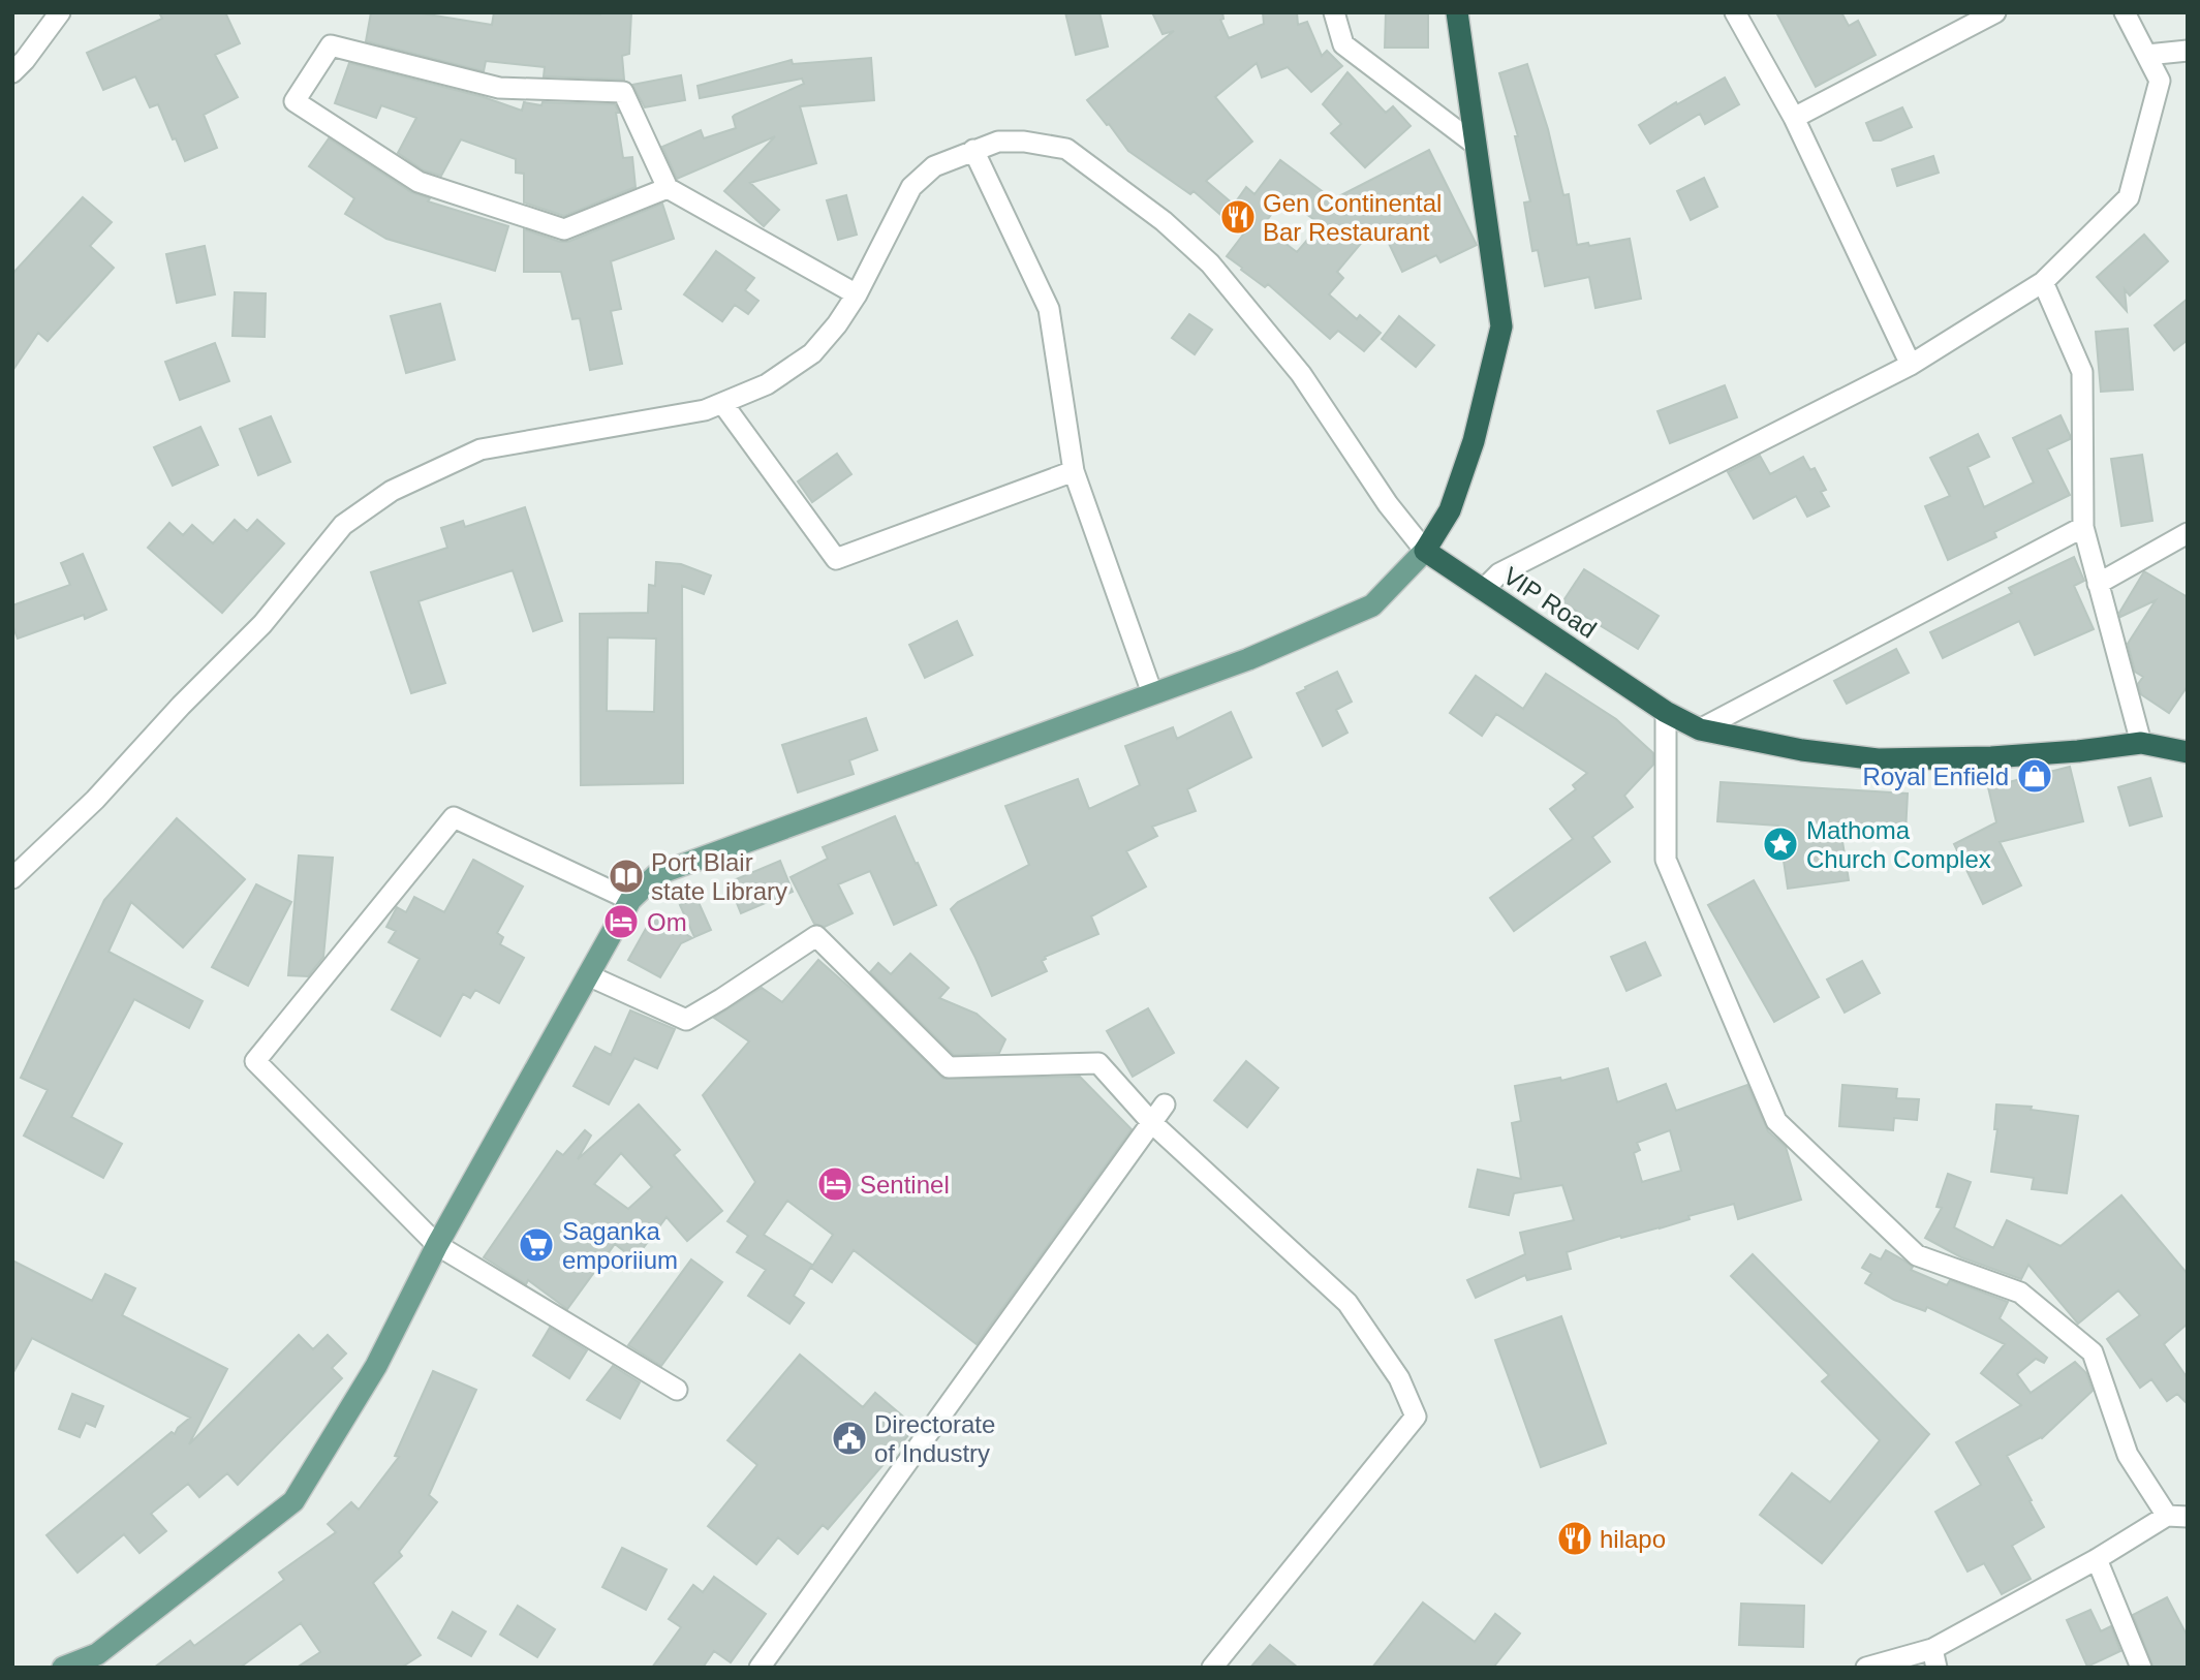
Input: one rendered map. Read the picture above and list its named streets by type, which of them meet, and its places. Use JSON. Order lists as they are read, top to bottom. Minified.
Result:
{"streets":{"highway":["VIP Road"]},"places":{"restaurant":["Gen Continental Bar Restaurant","hilapo"],"shop":["Royal Enfield"],"place":["Mathoma Church Complex"],"library":["Port Blair state Library"],"hotel":["Om","Sentinel"],"supermarket":["Saganka emporiium"],"public building":["Directorate of Industry"]}}
